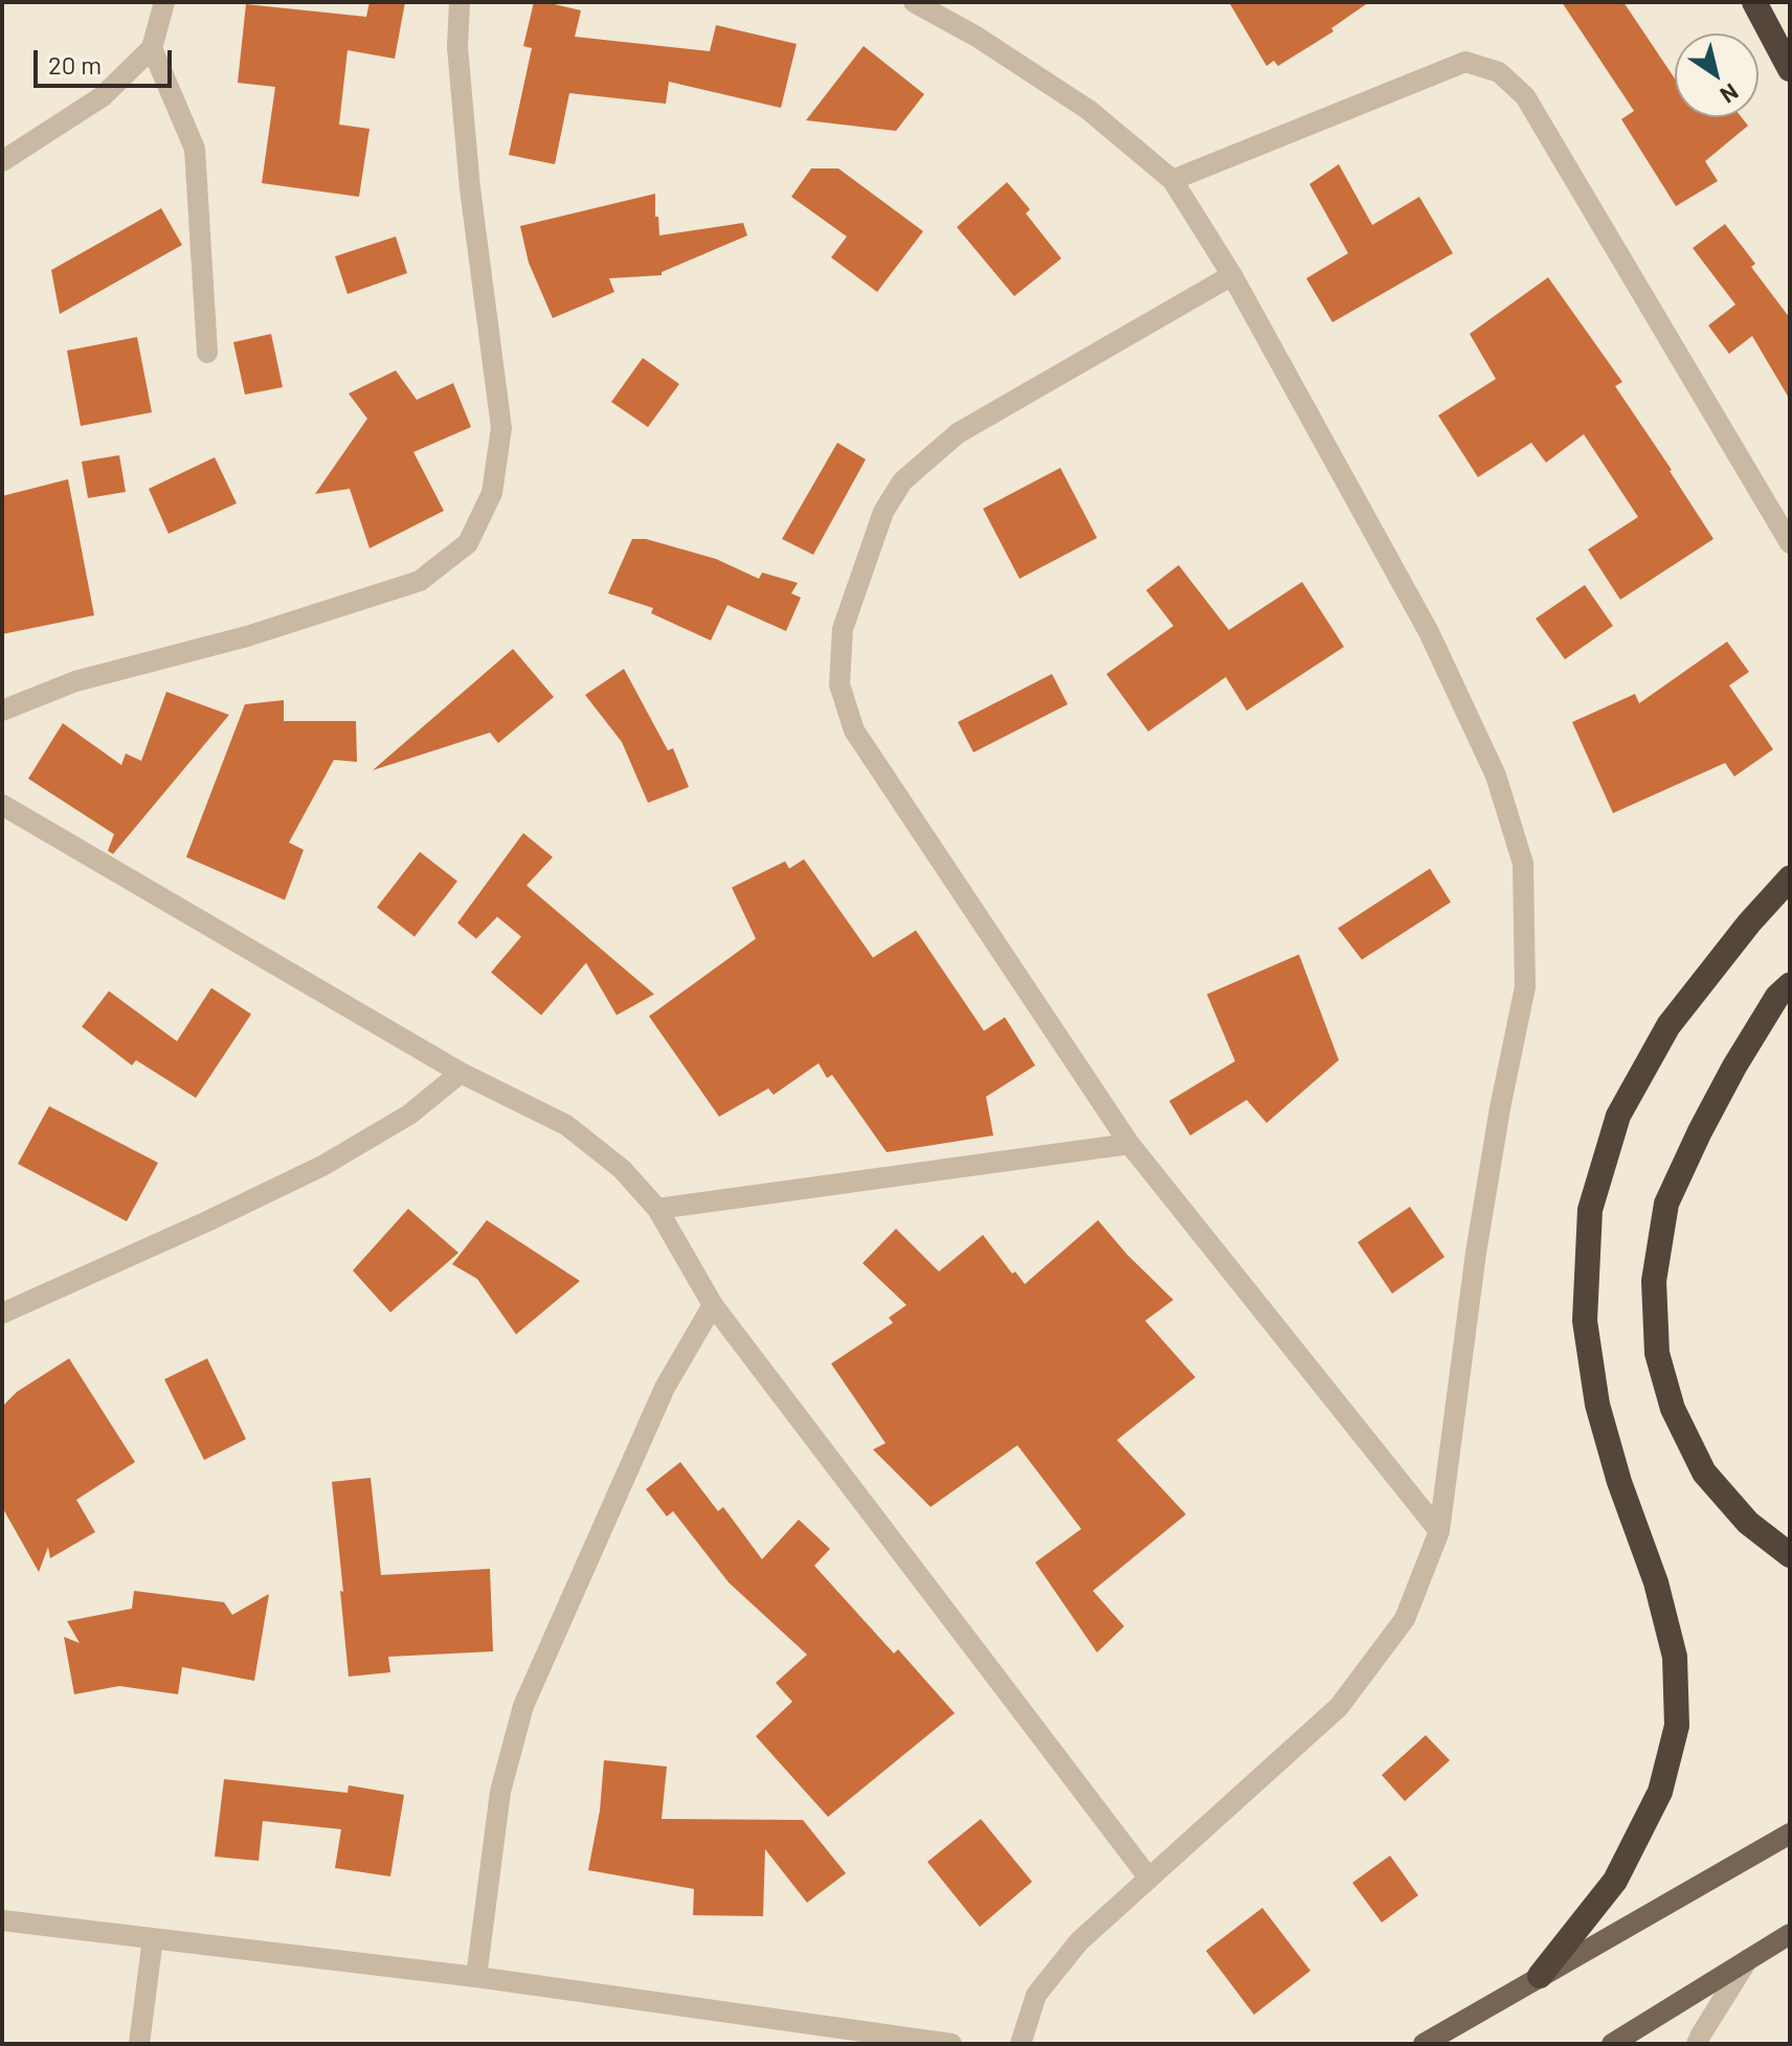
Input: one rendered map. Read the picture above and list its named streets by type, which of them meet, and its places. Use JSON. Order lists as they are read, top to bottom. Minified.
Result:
{"scale_bar":"20 m","north":"bottom right"}
